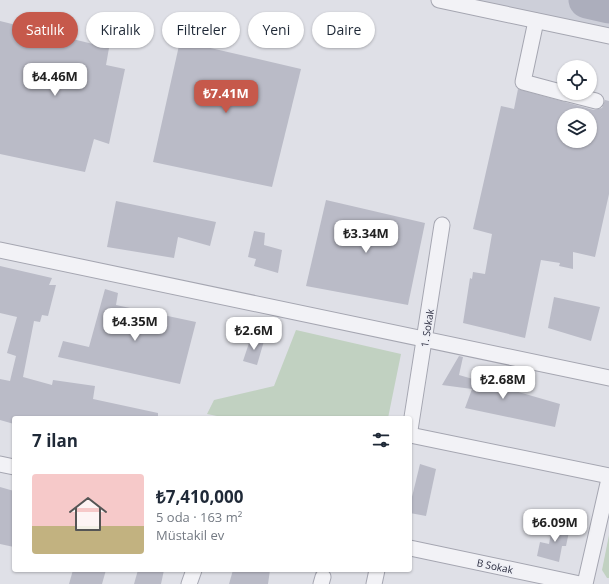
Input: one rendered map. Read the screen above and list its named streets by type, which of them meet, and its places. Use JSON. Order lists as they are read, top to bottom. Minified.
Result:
{"streets":{"lane":["1. Sokak","B Sokak"]},"page":{"chip":["Satılık","Kiralık","Filtreler","Yeni","Daire"],"price":["₺4.46M","₺7.41M","₺3.34M","₺4.35M","₺2.6M","₺2.68M","₺6.09M"],"heading":"7 ilan","list":[{"name":"₺7,410,000","note":"5 oda · 163 m² · Müstakil ev"}]}}
